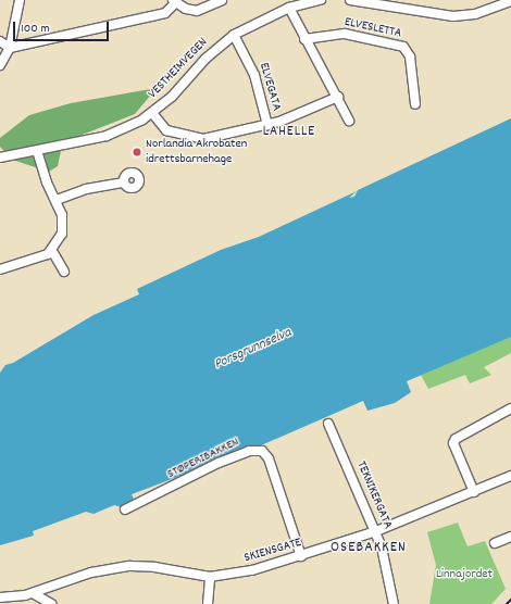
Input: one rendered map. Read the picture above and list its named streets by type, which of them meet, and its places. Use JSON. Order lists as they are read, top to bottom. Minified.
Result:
{"streets":{"street":["ELVESLETTA","VESTHEIMVEGEN","ELVEGATA","STØPERIBAKKEN","TEKNIKERGATA","SKIENSGATE"]},"crossings":[["VESTHEIMVEGEN","ELVEGATA"],["STØPERIBAKKEN","SKIENSGATE"],["TEKNIKERGATA","SKIENSGATE"]],"districts":["LAHELLE","OSEBAKKEN"],"water":["Porsgrunnselva"],"parks":["Linnajordet"],"places":["Norlandia Akrobaten idrettsbarnehage"],"scale_bar":"100 m"}
